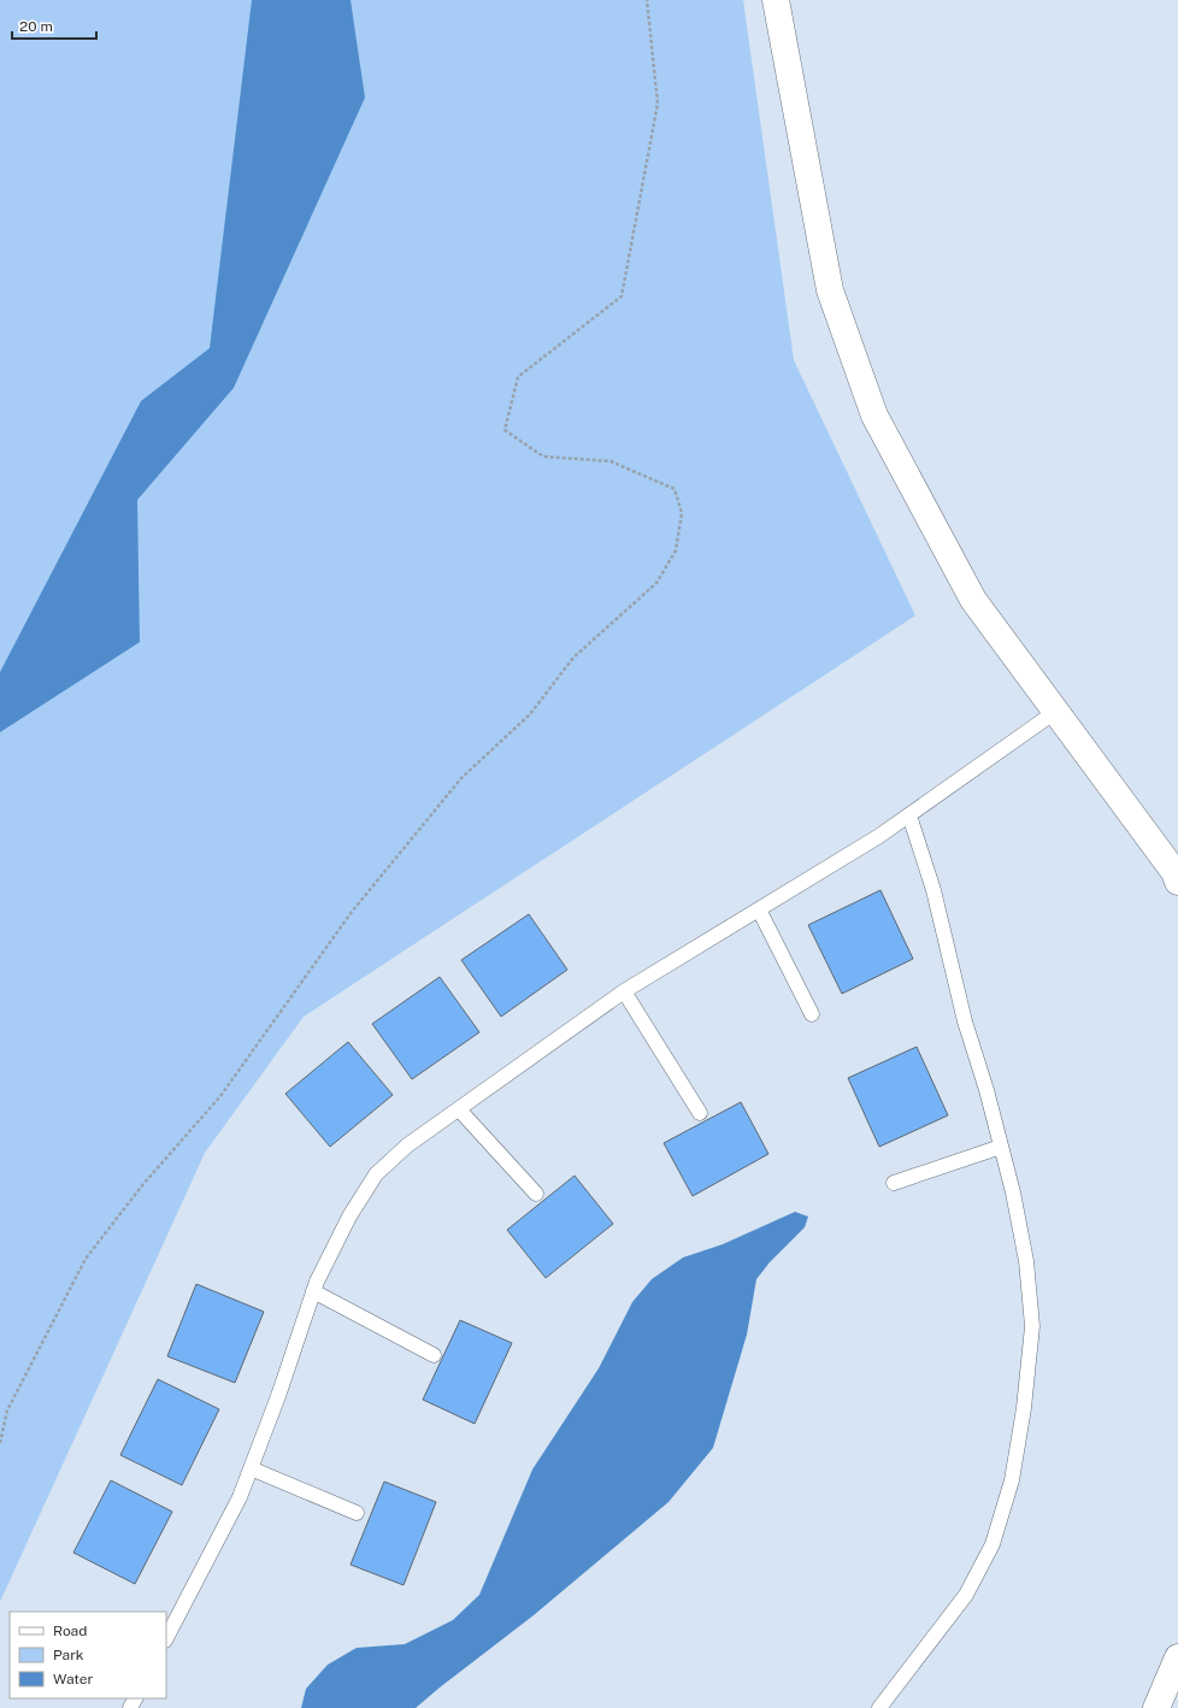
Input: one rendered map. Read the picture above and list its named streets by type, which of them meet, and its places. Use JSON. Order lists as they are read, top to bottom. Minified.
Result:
{"legend":["Road","Park","Water"],"scale_bar":"20 m"}
